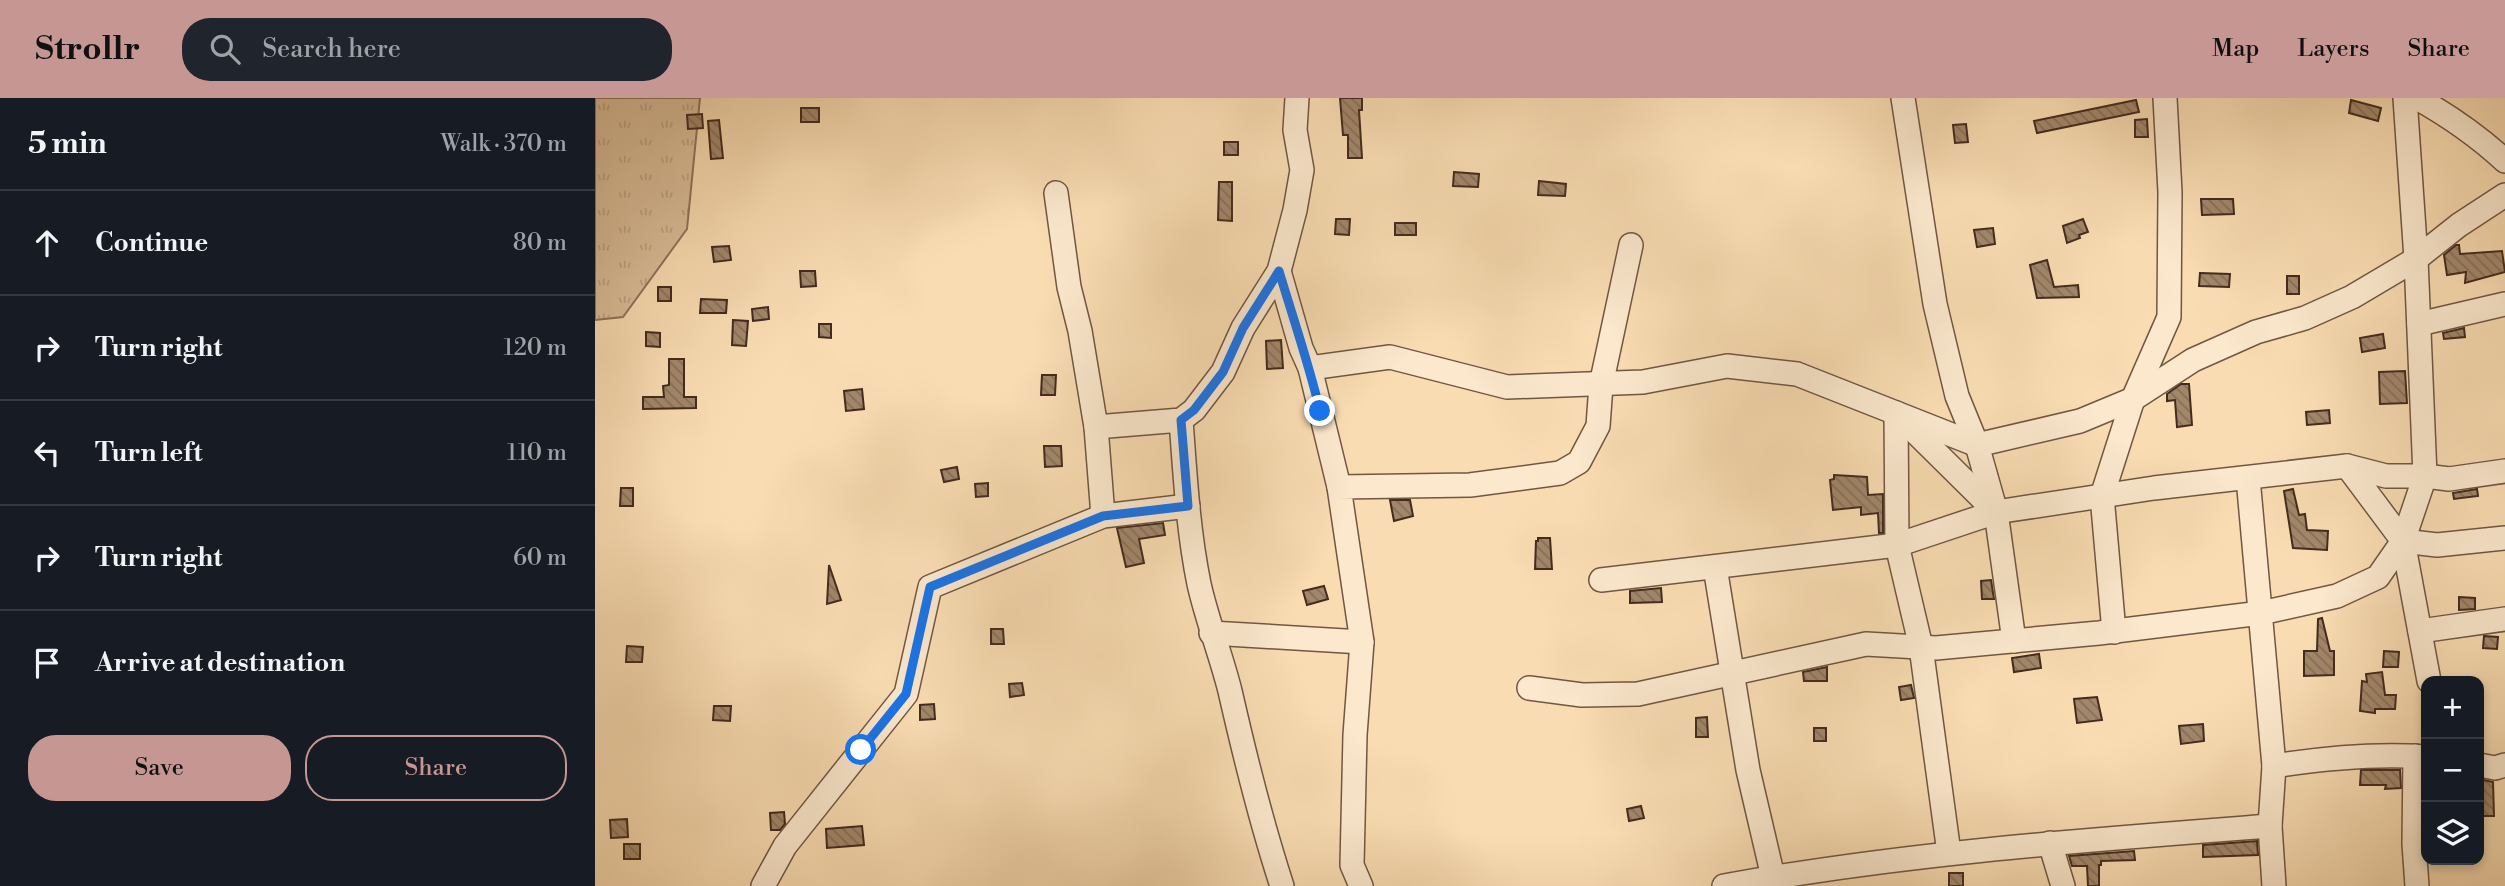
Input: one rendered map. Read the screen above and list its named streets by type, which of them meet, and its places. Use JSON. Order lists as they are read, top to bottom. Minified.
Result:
{"page":{"header":"Strollr","search":"Search here","nav":["Map","Layers","Share"],"heading":["5 min","Walk · 370 m"],"list":[["Continue","80 m"],["Turn right","120 m"],["Turn left","110 m"],["Turn right","60 m"],"Arrive at destination"],"map_buttons":["+","−"],"buttons":["Save","Share"]}}
